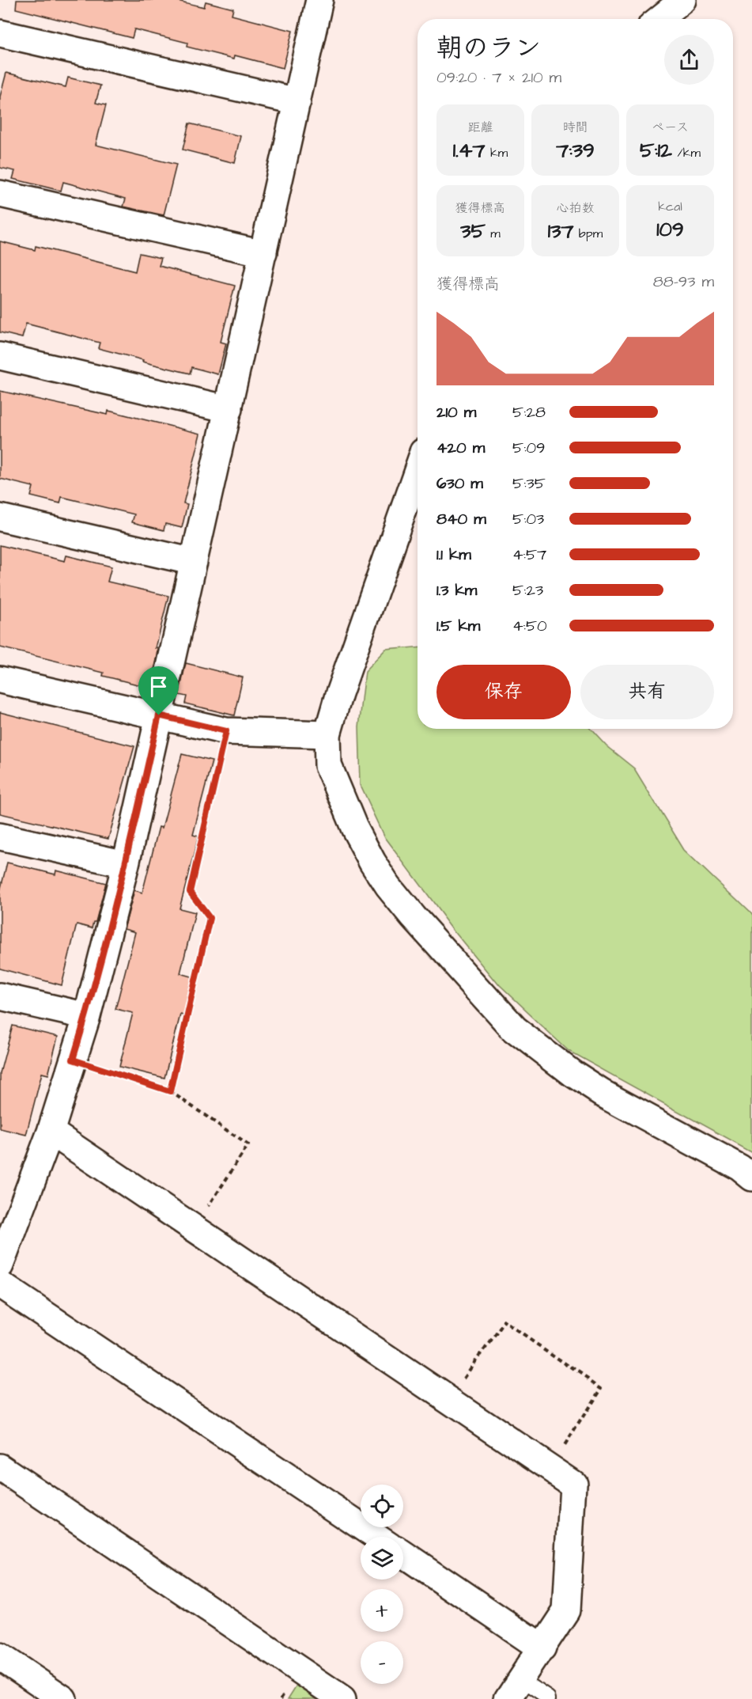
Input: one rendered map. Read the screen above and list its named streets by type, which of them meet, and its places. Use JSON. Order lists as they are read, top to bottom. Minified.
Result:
{"page":{"heading":["朝のラン","09:20 · 7 × 210 m"],"stats":[["距離","1.47 km"],["時間","7:39"],["ペース","5:12 /km"],["獲得標高","35 m"],["心拍数","137 bpm"],["kcal","109"]],"chart":["獲得標高","88–93 m"],"list":[{"name":"210 m","note":"5:28"},{"name":"420 m","note":"5:09"},{"name":"630 m","note":"5:35"},{"name":"840 m","note":"5:03"},{"name":"1.1 km","note":"4:57"},{"name":"1.3 km","note":"5:23"},{"name":"1.5 km","note":"4:50"}],"buttons":["保存","共有"],"map_buttons":["+","−"]}}
